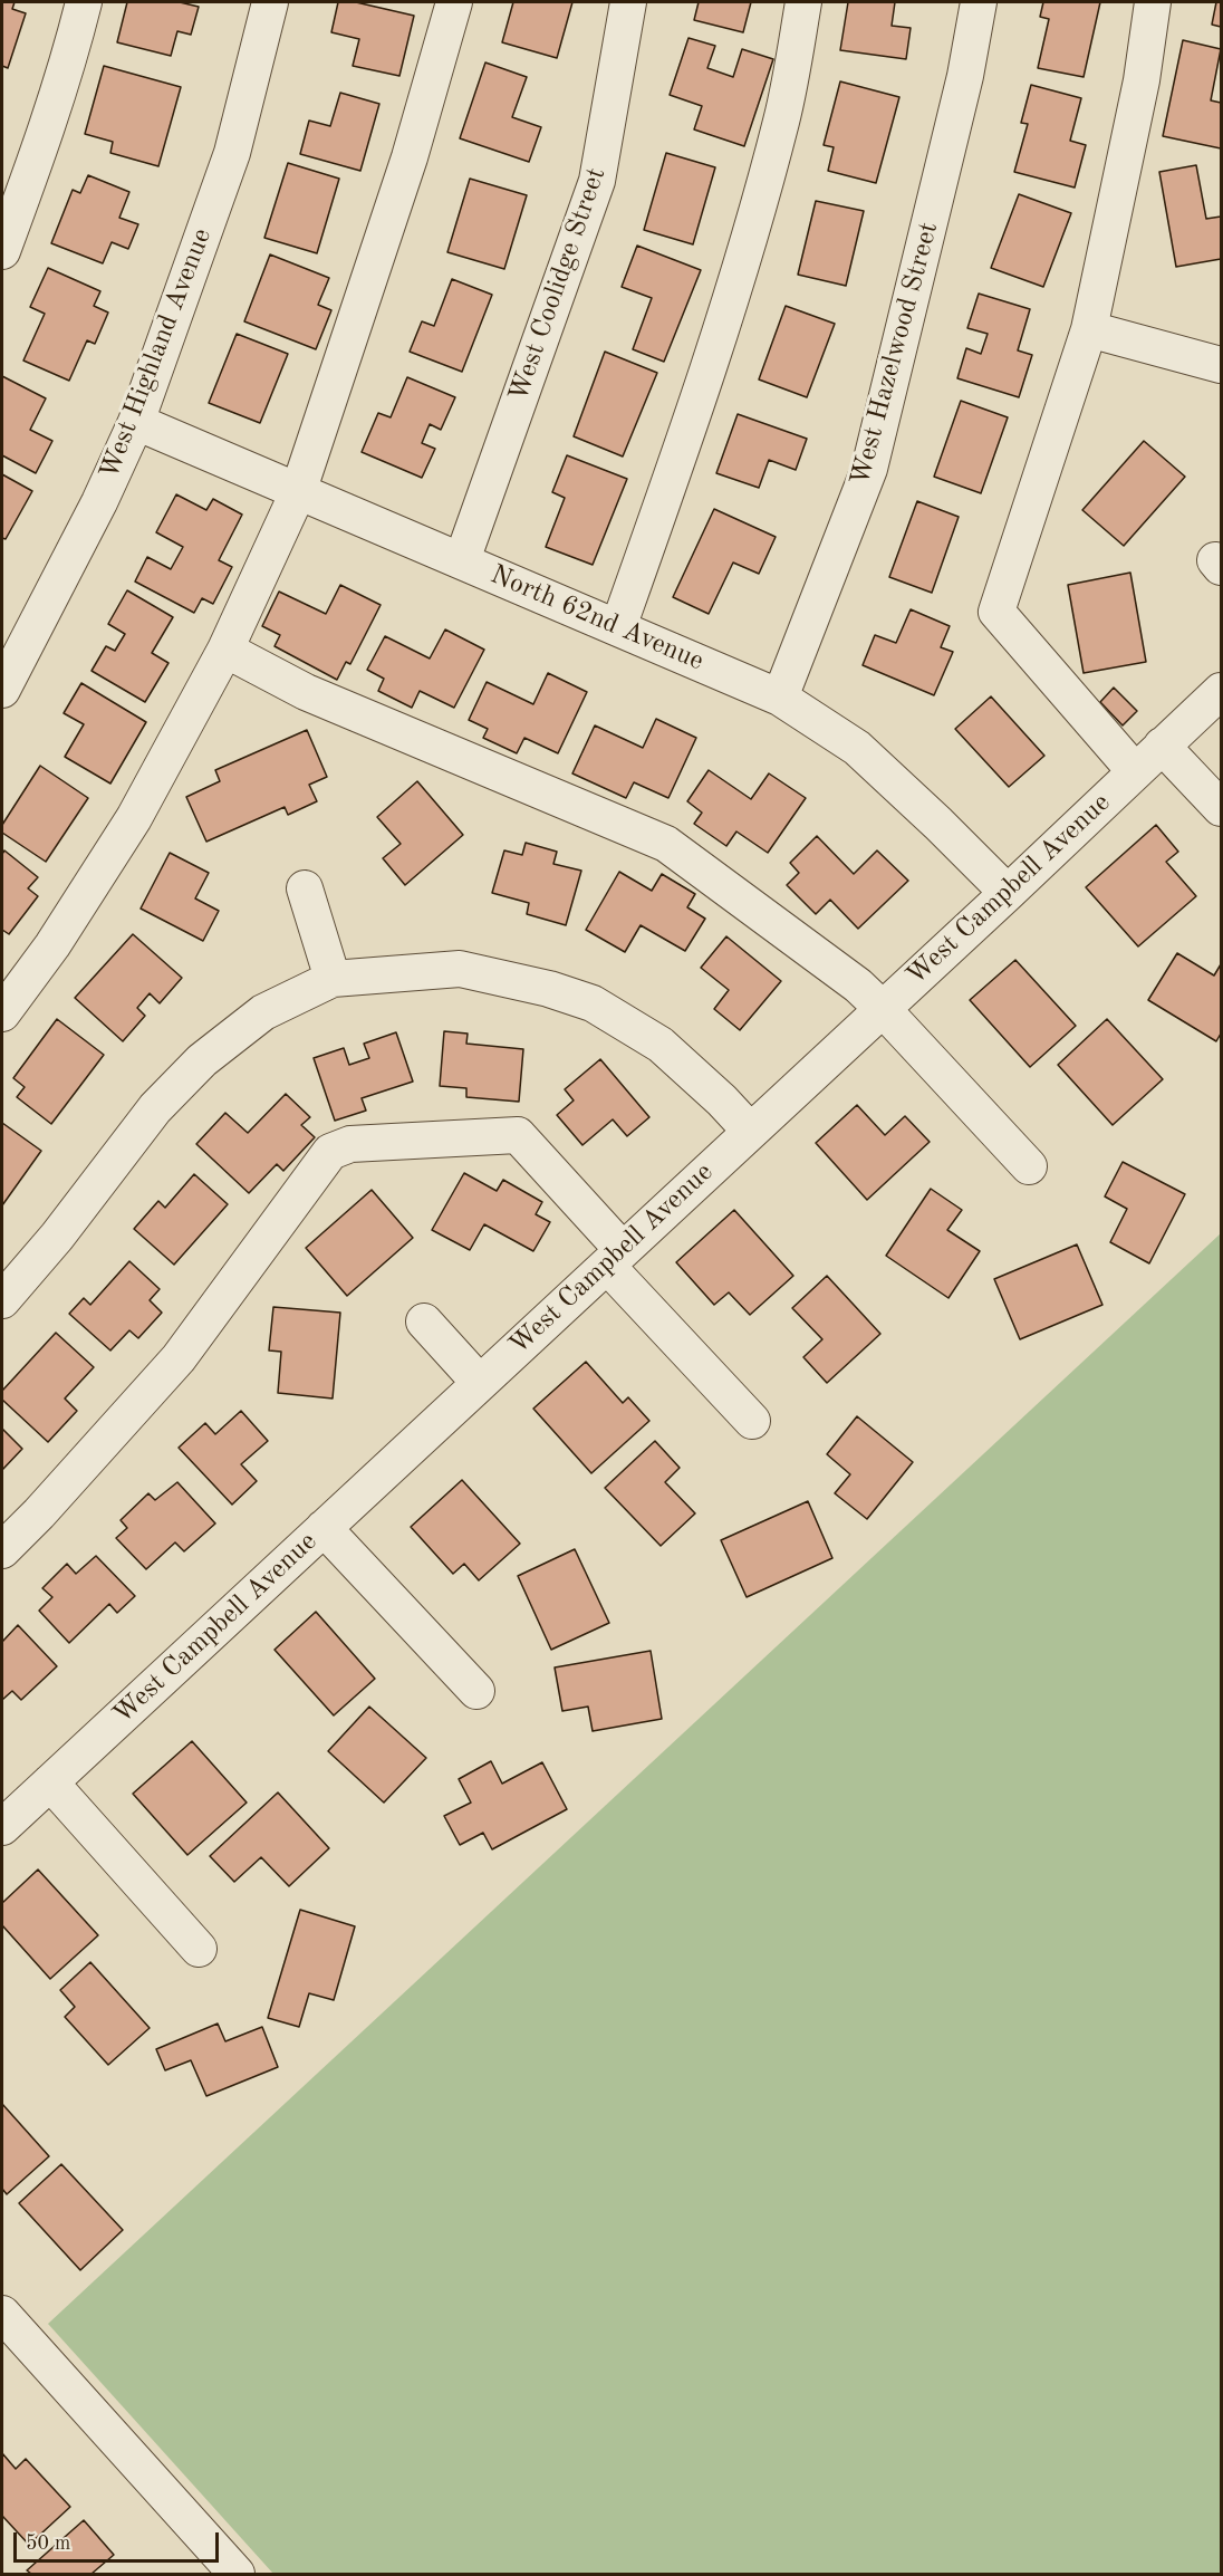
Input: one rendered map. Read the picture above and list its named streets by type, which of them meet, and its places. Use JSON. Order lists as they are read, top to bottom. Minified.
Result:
{"streets":{"street":["West Coolidge Street","West Highland Avenue","West Hazelwood Street","North 62nd Avenue","West Campbell Avenue"]},"crossings":[["West Coolidge Street","North 62nd Avenue"],["West Highland Avenue","North 62nd Avenue"],["West Hazelwood Street","North 62nd Avenue"],["North 62nd Avenue","West Campbell Avenue"]],"scale_bar":"50 m"}
